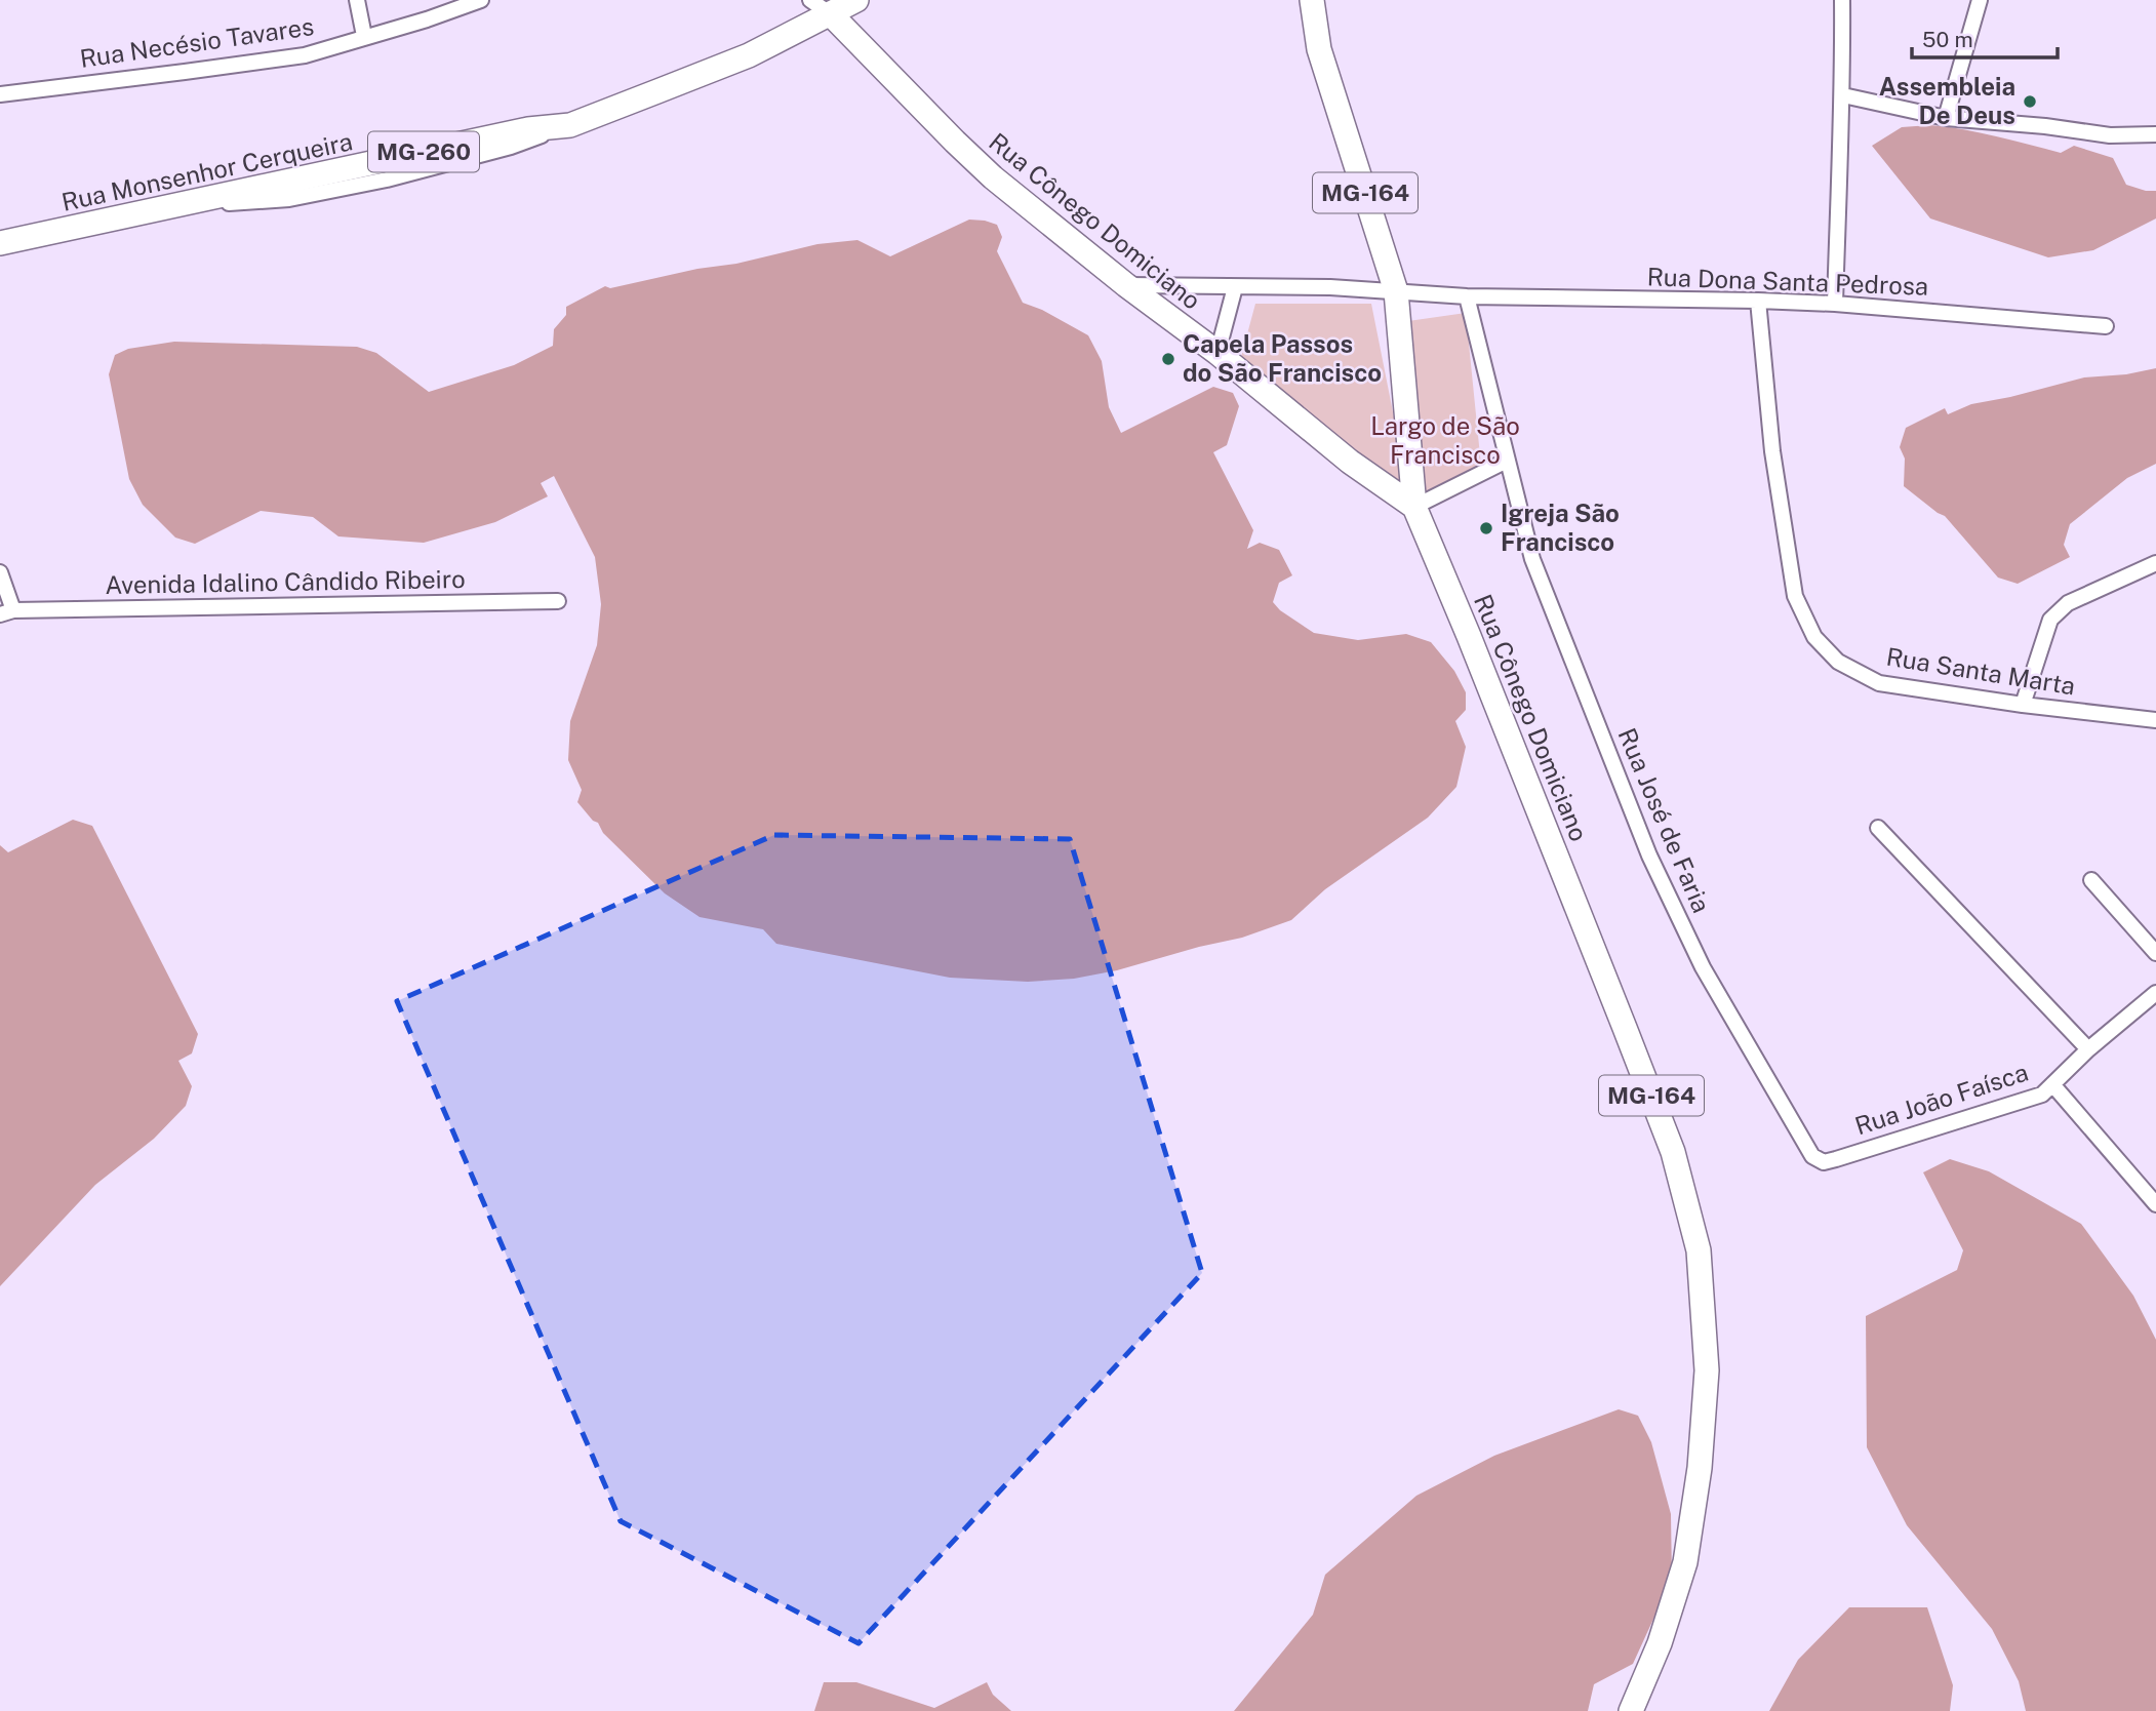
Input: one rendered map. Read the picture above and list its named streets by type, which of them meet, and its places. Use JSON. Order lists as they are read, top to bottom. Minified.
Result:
{"streets":{"main road":["MG-260","Rua Monsenhor Cerqueira","MG-164","Rua Cônego Domiciano"],"street":["Rua Necésio Tavares","Rua Dona Santa Pedrosa","Avenida Idalino Cândido Ribeiro","Rua Santa Marta","Rua José de Faria","Rua João Faísca"]},"crossings":[["Rua Monsenhor Cerqueira","Rua Cônego Domiciano"],["MG-164","Rua Cônego Domiciano"],["Rua Dona Santa Pedrosa","Rua Santa Marta"],["Rua José de Faria","Rua João Faísca"]],"parks":["Largo de São Francisco"],"places":["Assembleia De Deus","Capela Passos do São Francisco","Igreja São Francisco"],"scale_bar":"50 m"}
